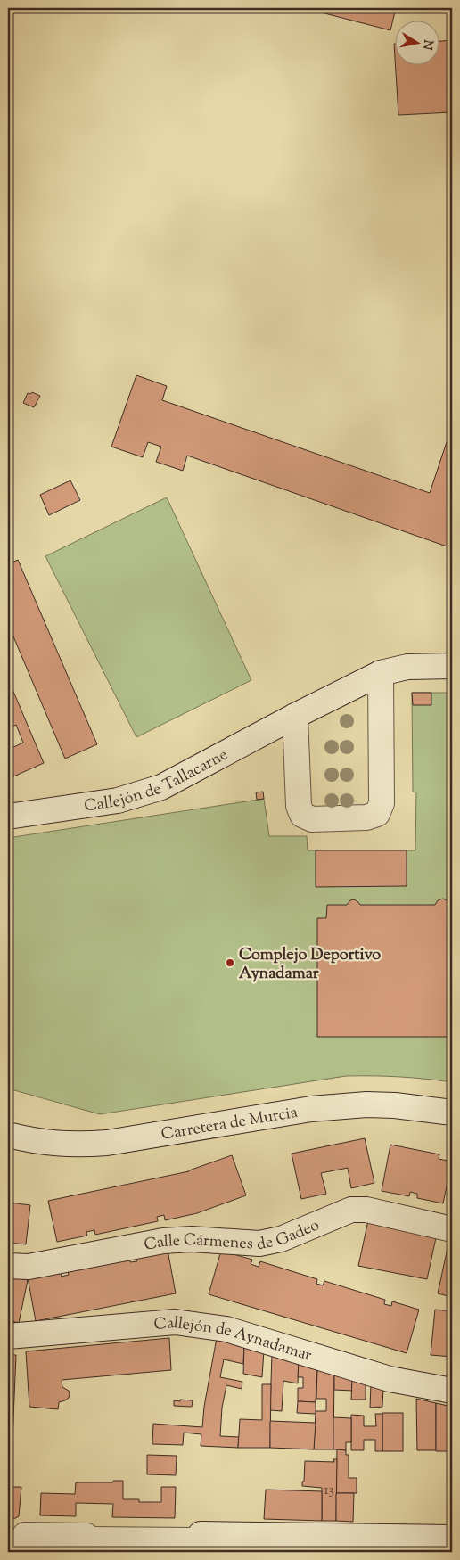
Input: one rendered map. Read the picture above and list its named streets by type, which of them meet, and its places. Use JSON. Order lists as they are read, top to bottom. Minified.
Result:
{"streets":{"street":["Callejón de Tallacarne","Carretera de Murcia","Calle Cármenes de Gadeo","Callejón de Aynadamar"]},"places":["Complejo Deportivo Aynadamar"],"house_numbers":["13"],"north":"right"}
